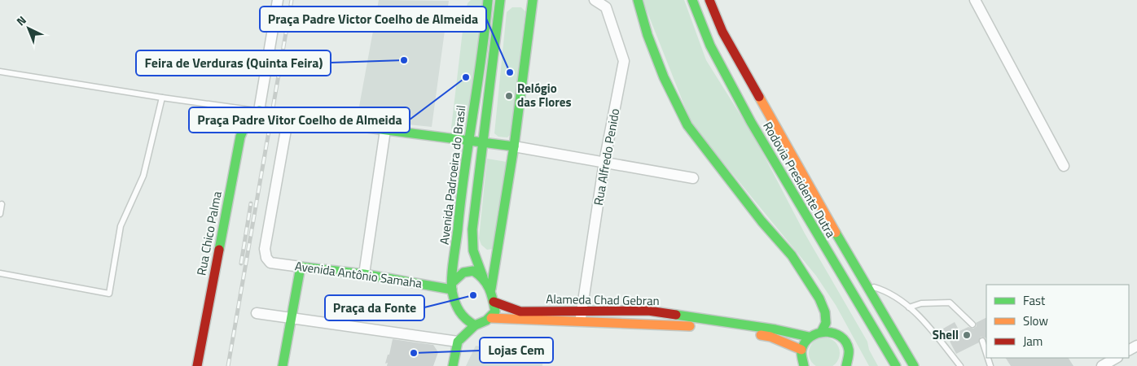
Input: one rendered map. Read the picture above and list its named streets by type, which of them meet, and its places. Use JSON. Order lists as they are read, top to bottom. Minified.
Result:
{"streets":{"main road":["Avenida Padroeira do Brasil","Rodovia Presidente Dutra","Rua Chico Palma","Avenida Antônio Samaha","Alameda Chad Gebran"],"street":["Rua Alfredo Penido"]},"crossings":[["Rua Alfredo Penido","Alameda Chad Gebran"],["Avenida Padroeira do Brasil","Avenida Antônio Samaha"],["Avenida Padroeira do Brasil","Alameda Chad Gebran"],["Avenida Antônio Samaha","Alameda Chad Gebran"]],"places":["Feira de Verduras (Quinta Feira)","Praça Padre Victor Coelho de Almeida","Praça Padre Vitor Coelho de Almeida","Relógio das Flores","Praça da Fonte","Shell","Lojas Cem"],"legend":["Fast","Slow","Jam"],"north":"top left"}
